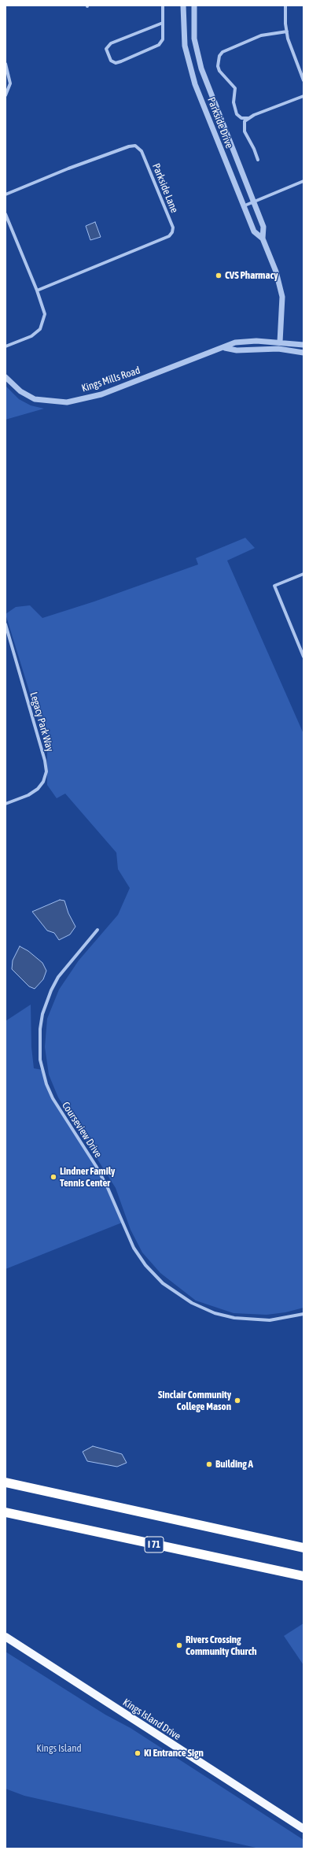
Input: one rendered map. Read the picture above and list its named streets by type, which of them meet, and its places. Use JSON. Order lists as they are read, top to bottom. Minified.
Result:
{"streets":{"highway":["I 71"],"main road":["Kings Island Drive"],"street":["Parkside Drive","Parkside Lane","Kings Mills Road","Legacy Park Way","Courseview Drive"]},"crossings":[["Parkside Drive","Kings Mills Road"]],"parks":["Kings Island"],"places":["CVS Pharmacy","Lindner Family Tennis Center","Sinclair Community College Mason","Building A","Rivers Crossing Community Church","KI Entrance Sign"]}
